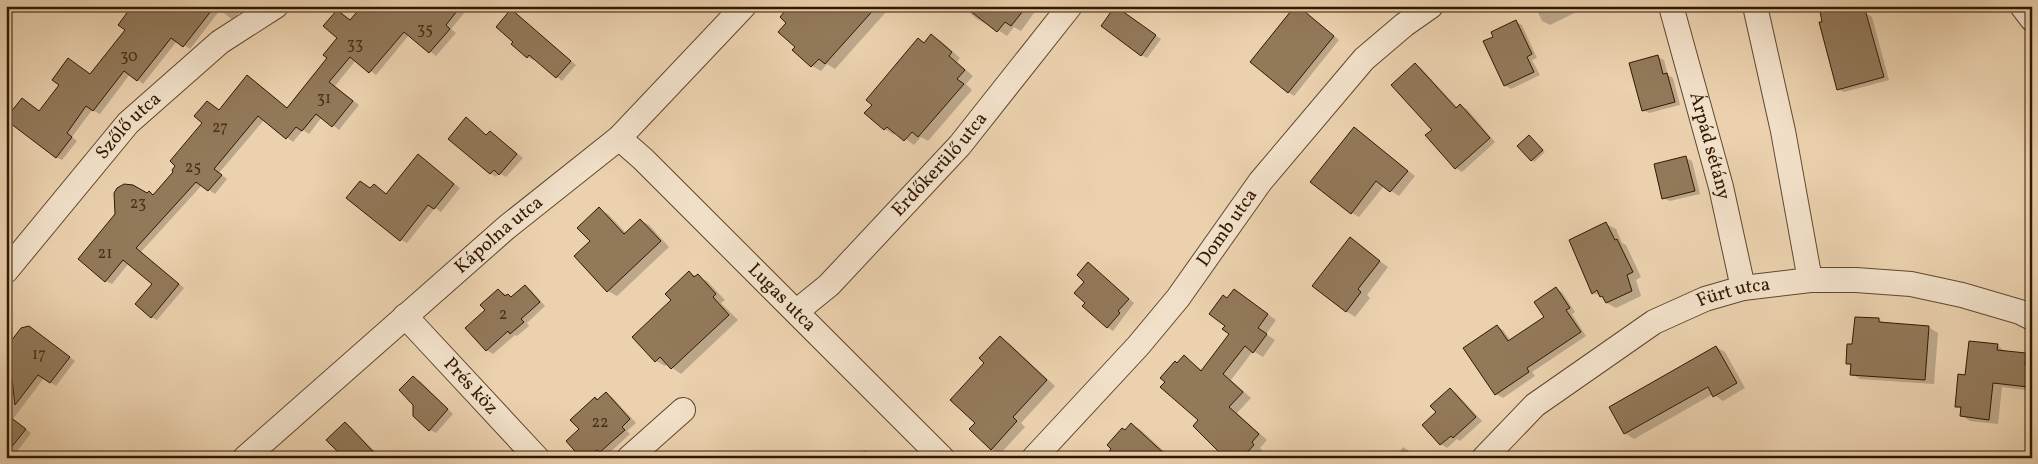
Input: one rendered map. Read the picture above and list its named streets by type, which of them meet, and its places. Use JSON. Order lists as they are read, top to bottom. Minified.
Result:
{"streets":{"street":["Szőlő utca","Árpád sétány","Erdőkerülő utca","Domb utca","Kápolna utca","Fürt utca","Lugas utca","Prés köz"]},"crossings":[["Árpád sétány","Fürt utca"],["Erdőkerülő utca","Lugas utca"],["Kápolna utca","Lugas utca"],["Kápolna utca","Prés köz"]],"house_numbers":["35","33","30","31","27","25","23","21","2","17","22"]}
